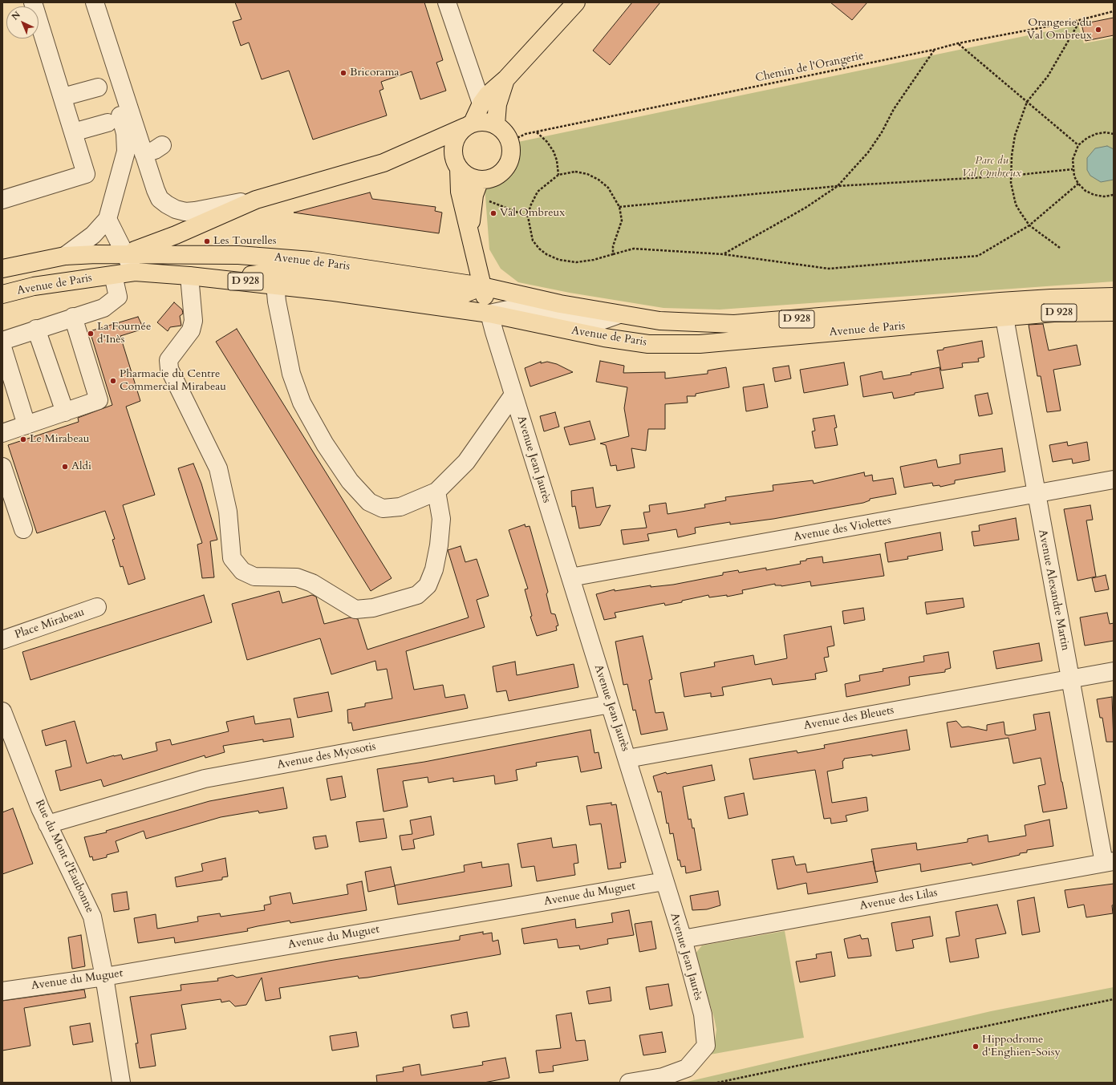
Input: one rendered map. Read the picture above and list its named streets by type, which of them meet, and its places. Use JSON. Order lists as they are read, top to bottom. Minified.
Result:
{"streets":{"main road":["Avenue de Paris","D 928","Avenue Jean Jaurès"],"street":["Avenue des Violettes","Avenue Alexandre Martin","Place Mirabeau","Avenue des Bleuets","Avenue des Myosotis","Rue du Mont d'Eaubonne","Avenue du Muguet","Avenue des Lilas"],"path":["Chemin de l'Orangerie"]},"crossings":[["Chemin de l'Orangerie","Avenue Jean Jaurès"],["Avenue de Paris","Avenue Jean Jaurès"],["Avenue de Paris","Avenue Alexandre Martin"],["Avenue Jean Jaurès","Avenue des Violettes"],["Avenue Jean Jaurès","Avenue des Bleuets"],["Avenue Jean Jaurès","Avenue des Myosotis"],["Avenue Jean Jaurès","Avenue du Muguet"],["Avenue Jean Jaurès","Avenue des Lilas"],["Avenue des Violettes","Avenue Alexandre Martin"],["Avenue Alexandre Martin","Avenue des Bleuets"],["Avenue Alexandre Martin","Avenue des Lilas"],["Avenue des Myosotis","Rue du Mont d'Eaubonne"],["Rue du Mont d'Eaubonne","Avenue du Muguet"]],"parks":["Parc du Val Ombreux"],"places":["Orangerie du Val Ombreux","Bricorama","Val Ombreux","Les Tourelles","La Fournée d'Inès","Pharmacie du Centre Commercial Mirabeau","Le Mirabeau","Aldi","Hippodrome d'Enghien-Soisy"],"north":"top left"}
